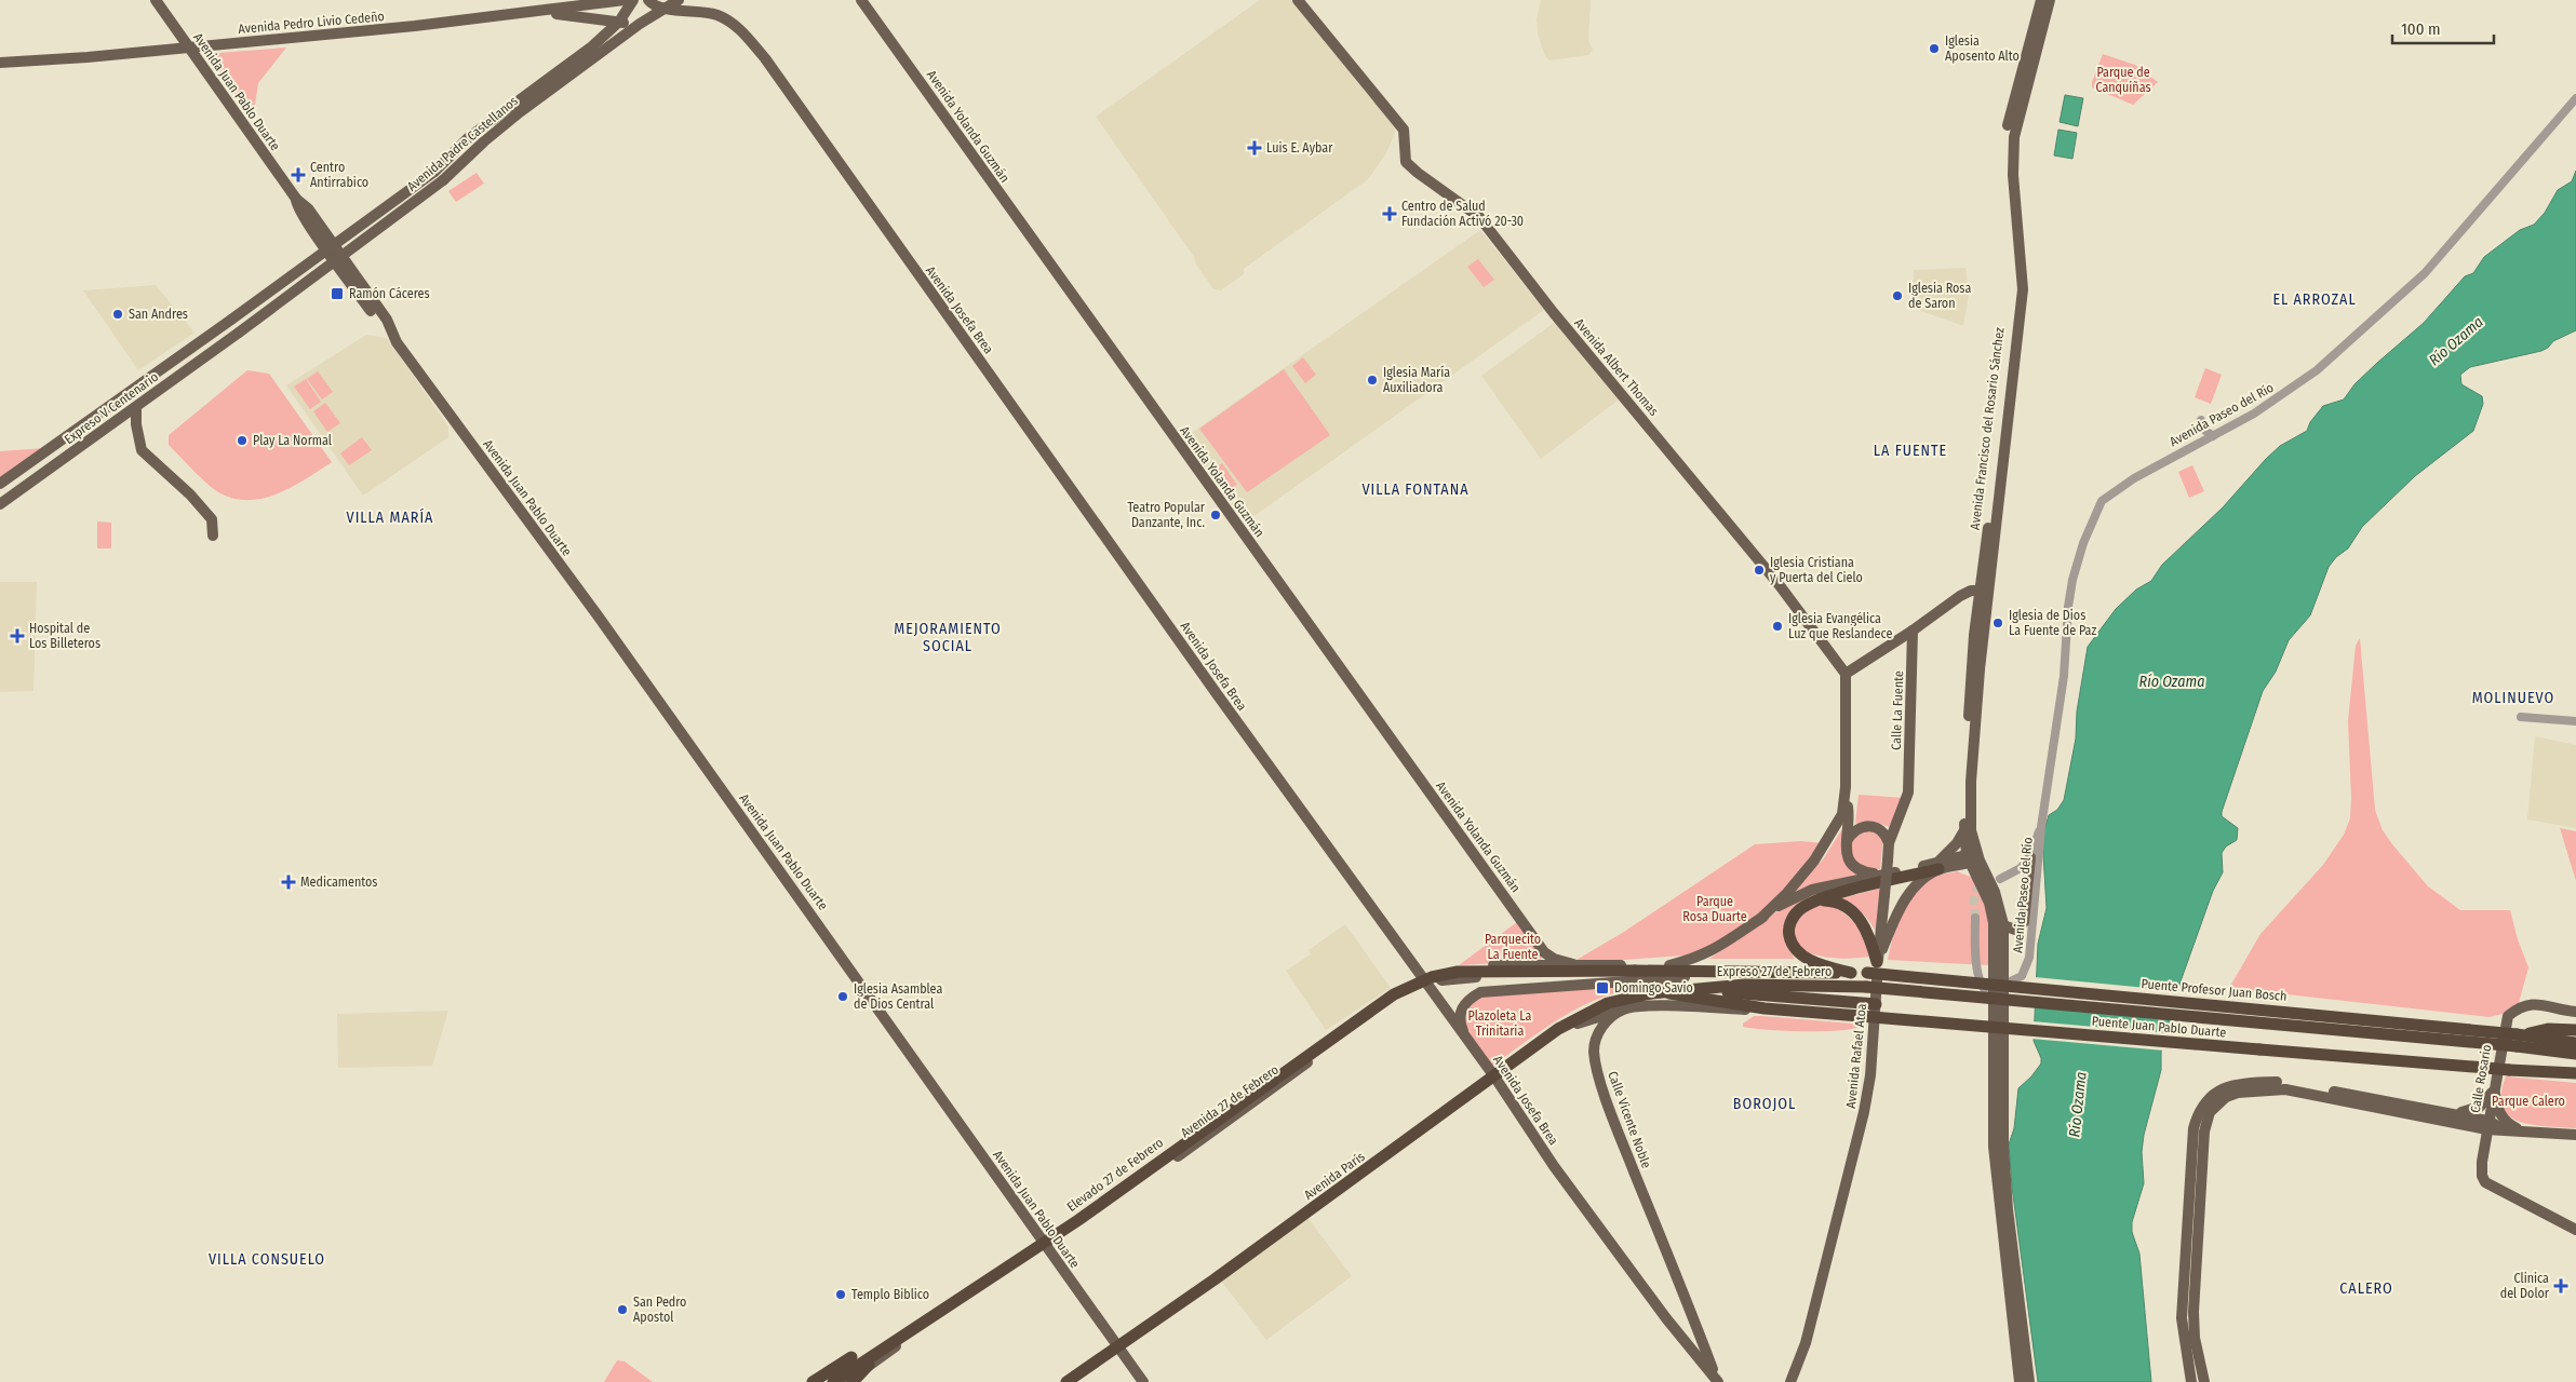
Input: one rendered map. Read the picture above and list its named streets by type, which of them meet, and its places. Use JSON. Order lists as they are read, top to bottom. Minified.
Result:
{"streets":{"highway":["Expreso 27 de Febrero","Puente Profesor Juan Bosch","Puente Juan Pablo Duarte","Elevado 27 de Febrero"],"main road":["Avenida Pedro Livio Cedeño","Avenida Juan Pablo Duarte","Avenida Yolanda Guzmán","Avenida Padre Castellanos","Avenida Josefa Brea","Avenida Albert Thomas","Expreso V Centenario","Avenida Francisco del Rosario Sánchez","Calle La Fuente","Avenida Rafael Atoa","Calle Rosario","Avenida 27 de Febrero","Calle Vicente Noble","Avenida París"],"street":["Avenida Paseo del Río"]},"crossings":[["Avenida Pedro Livio Cedeño","Avenida Juan Pablo Duarte"],["Avenida Juan Pablo Duarte","Avenida 27 de Febrero"],["Avenida Juan Pablo Duarte","Avenida París"],["Avenida Padre Castellanos","Avenida Josefa Brea"],["Avenida Padre Castellanos","Expreso V Centenario"],["Avenida Josefa Brea","Avenida 27 de Febrero"],["Avenida Josefa Brea","Calle Vicente Noble"],["Avenida Josefa Brea","Avenida París"],["Calle La Fuente","Avenida Rafael Atoa"],["Expreso 27 de Febrero","Puente Profesor Juan Bosch"],["Expreso 27 de Febrero","Puente Juan Pablo Duarte"],["Calle Vicente Noble","Avenida París"]],"districts":["EL ARROZAL","LA FUENTE","VILLA FONTANA","VILLA MARÍA","MEJORAMIENTO SOCIAL","MOLINUEVO","BOROJOL","VILLA CONSUELO","CALERO"],"water":["Río Ozama"],"parks":["Parque de Canquiñas","Parque Rosa Duarte","Parquecito La Fuente","Plazoleta La Trinitaria","Parque Calero"],"places":{"other":["Iglesia Aposento Alto","Iglesia Rosa de Saron","San Andres","Iglesia María Auxiliadora","Play La Normal","Teatro Popular Danzante, Inc.","Iglesia Cristiana y Puerta del Cielo","Iglesia de Dios La Fuente de Paz","Iglesia Evangélica Luz que Reslandece","Iglesia Asamblea de Dios Central","Templo Biblico","San Pedro Apostol"],"health":["Luis E. Aybar","Centro Antirrabico","Centro de Salud Fundación Activó 20-30","Hospital de Los Billeteros","Medicamentos","Clinica del Dolor"],"transit":["Ramón Cáceres","Domingo Savio"]},"scale_bar":"100 m"}
